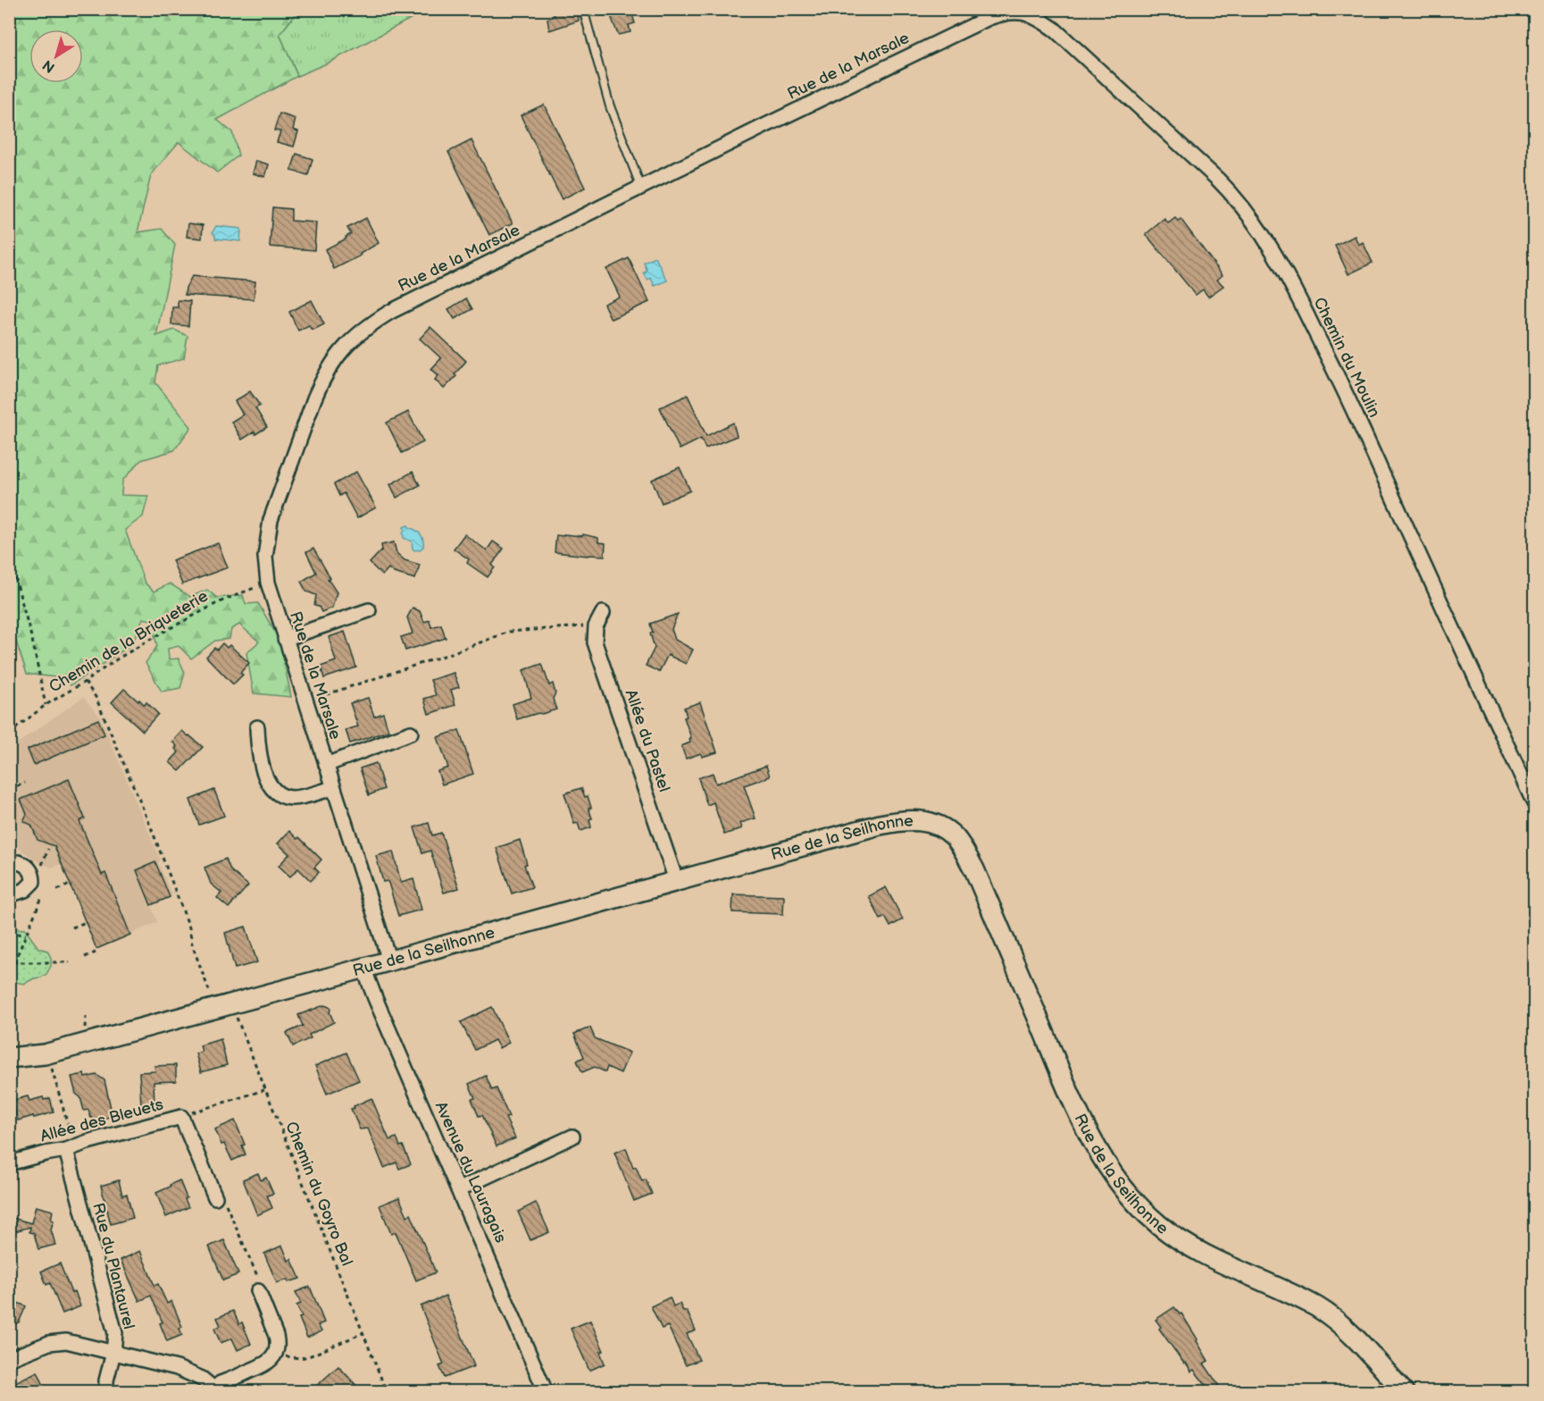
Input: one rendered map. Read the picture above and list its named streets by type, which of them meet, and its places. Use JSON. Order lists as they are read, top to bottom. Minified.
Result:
{"streets":{"street":["Rue de la Marsale","Chemin du Moulin","Allée du Pastel","Rue de la Seilhonne","Allée des Bleuets","Avenue du Lauragais","Rue du Plantaurel"],"path":["Chemin de la Briqueterie","Chemin du Goyro Bal"]},"crossings":[["Rue de la Marsale","Chemin du Moulin"],["Rue de la Marsale","Chemin de la Briqueterie"],["Rue de la Marsale","Rue de la Seilhonne"],["Chemin de la Briqueterie","Chemin du Goyro Bal"],["Allée du Pastel","Rue de la Seilhonne"],["Rue de la Seilhonne","Avenue du Lauragais"],["Rue de la Seilhonne","Chemin du Goyro Bal"],["Allée des Bleuets","Rue du Plantaurel"]],"north":"bottom left"}
